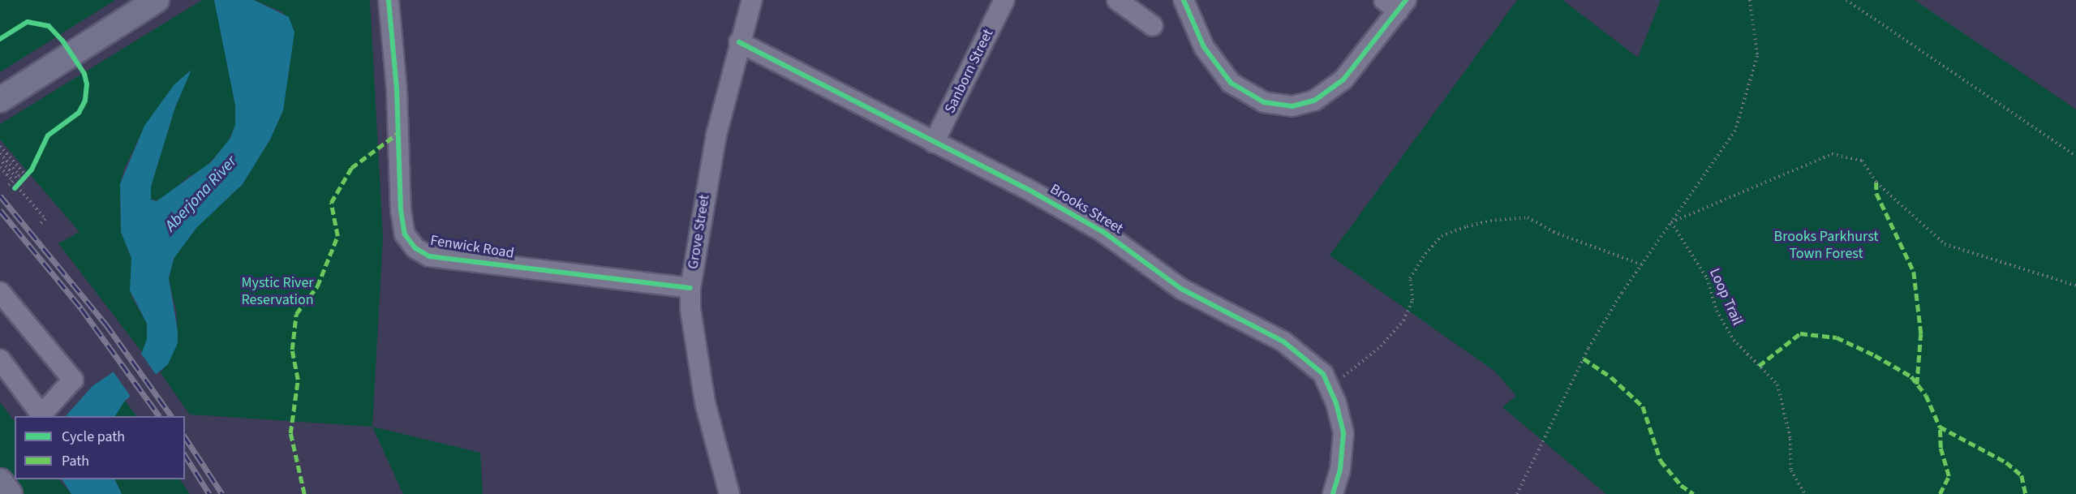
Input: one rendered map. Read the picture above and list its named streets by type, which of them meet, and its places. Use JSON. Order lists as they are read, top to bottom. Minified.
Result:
{"streets":{"street":["Sanborn Street","Brooks Street","Grove Street","Fenwick Road"],"path":["Loop Trail"]},"crossings":[["Sanborn Street","Brooks Street"],["Brooks Street","Grove Street"],["Grove Street","Fenwick Road"]],"water":["Aberjona River"],"parks":["Brooks Parkhurst Town Forest","Mystic River Reservation"],"legend":["Cycle path","Path"]}
